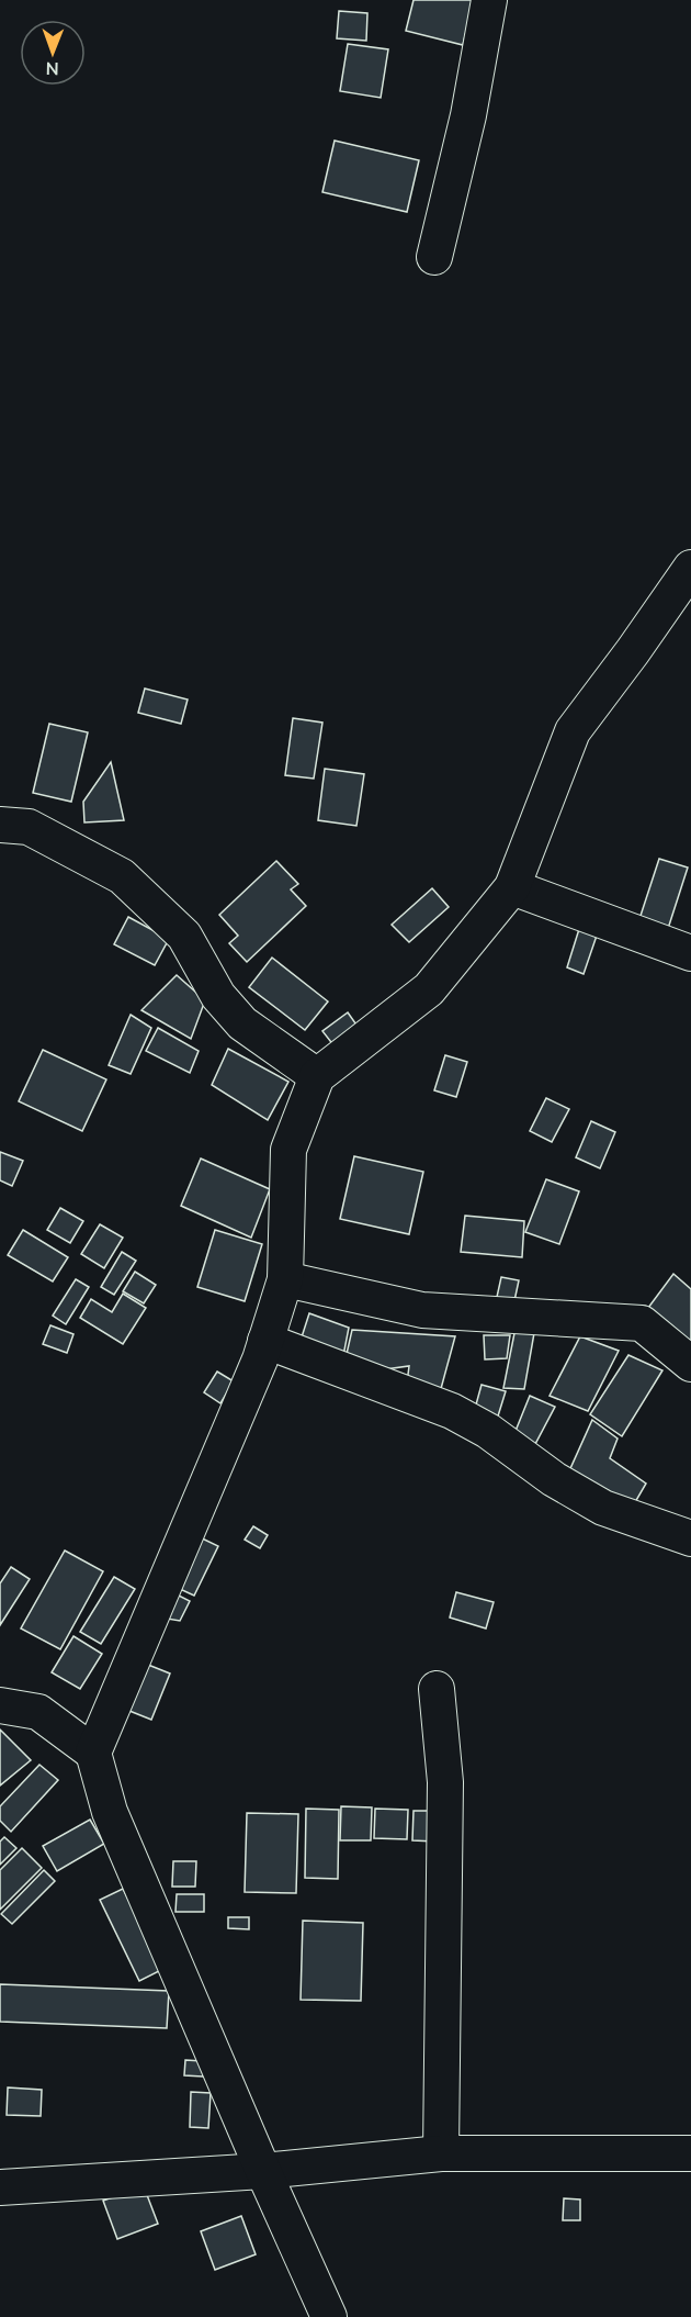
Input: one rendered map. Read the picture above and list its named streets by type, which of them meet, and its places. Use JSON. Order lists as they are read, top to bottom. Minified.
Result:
{"north":"bottom"}
